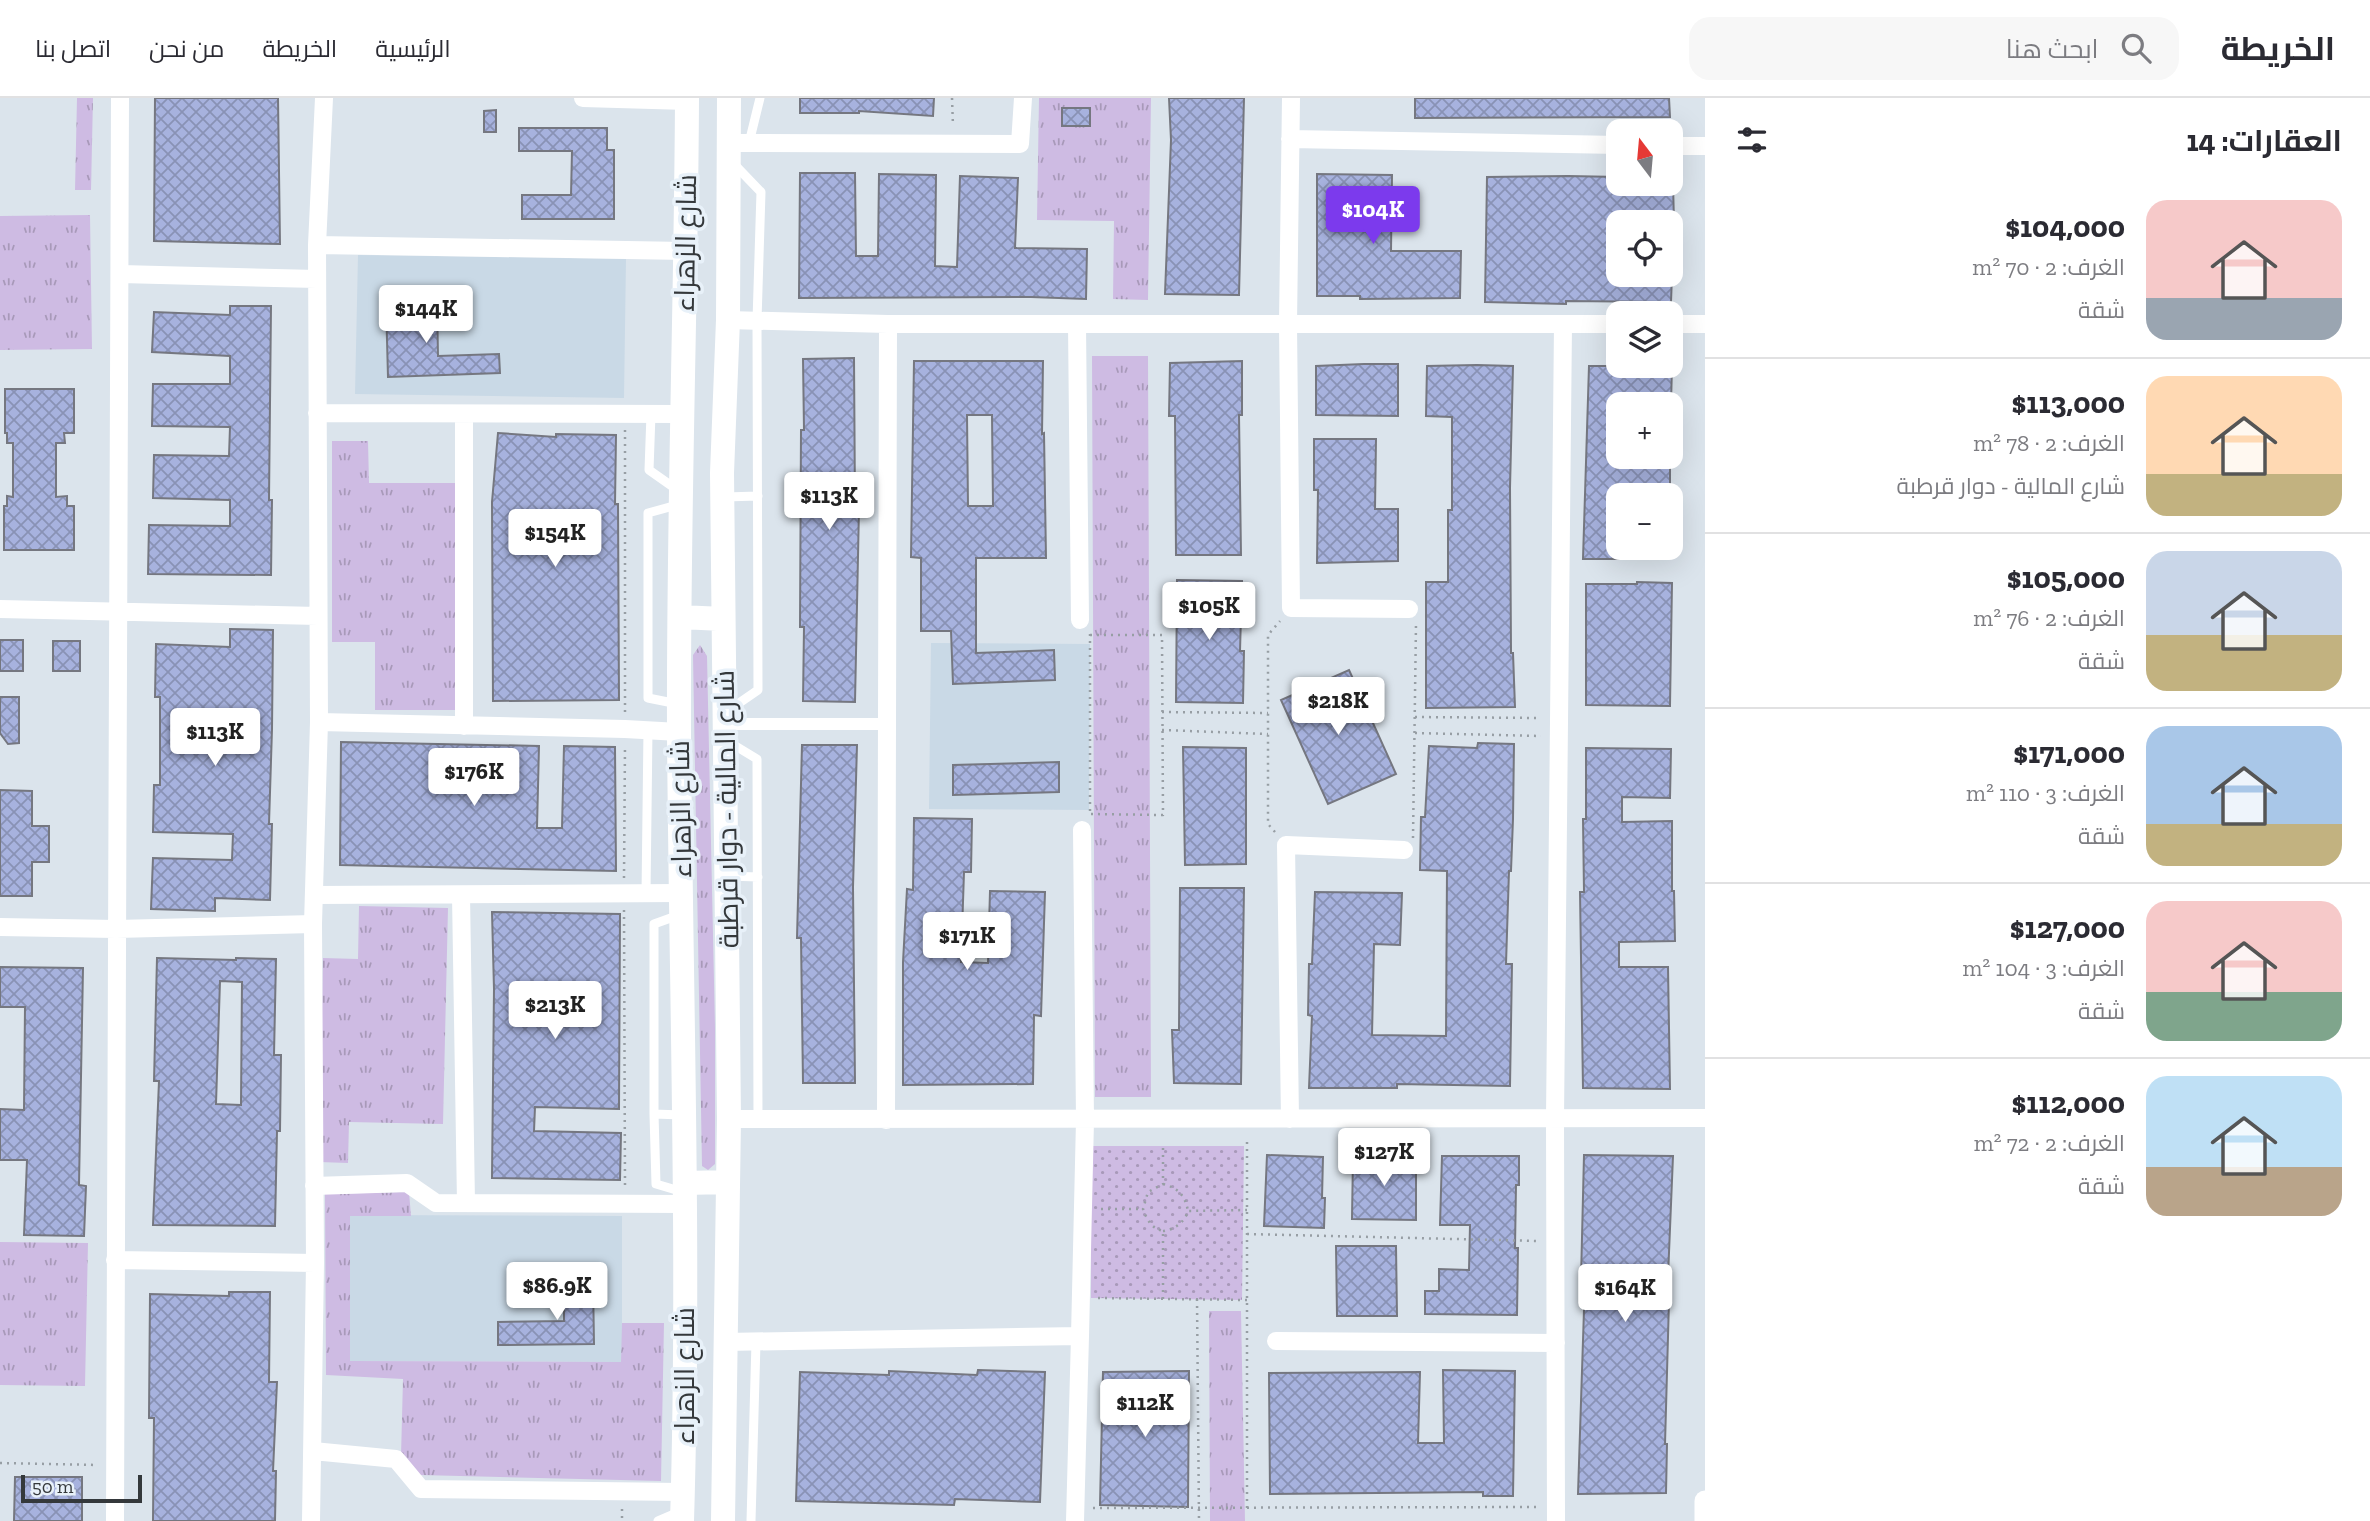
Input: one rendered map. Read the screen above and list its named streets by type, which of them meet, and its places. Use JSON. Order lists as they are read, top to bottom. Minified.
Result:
{"streets":{"main road":["شارع الزهراء","شارع المالية - دوار قرطبة"]},"scale_bar":"50 m","north":"top","page":{"header":"الخريطة","search":"ابحث هنا","nav":["الرئيسية","الخريطة","من نحن","اتصل بنا"],"heading":"العقارات: 14","map_buttons":["+","−"],"list":[{"name":"$104,000","note":"الغرف: 2 · 70 m² · شقة"},{"name":"$113,000","note":"الغرف: 2 · 78 m² · شارع المالية - دوار قرطبة"},{"name":"$105,000","note":"الغرف: 2 · 76 m² · شقة"},{"name":"$171,000","note":"الغرف: 3 · 110 m² · شقة"},{"name":"$127,000","note":"الغرف: 3 · 104 m² · شقة"},{"name":"$112,000","note":"الغرف: 2 · 72 m² · شقة"}],"price":["$104K","$144K","$113K","$154K","$105K","$218K","$113K","$176K","$171K","$213K","$127K","$86.9K","$164K","$112K"],"scale":"50 m"}}
